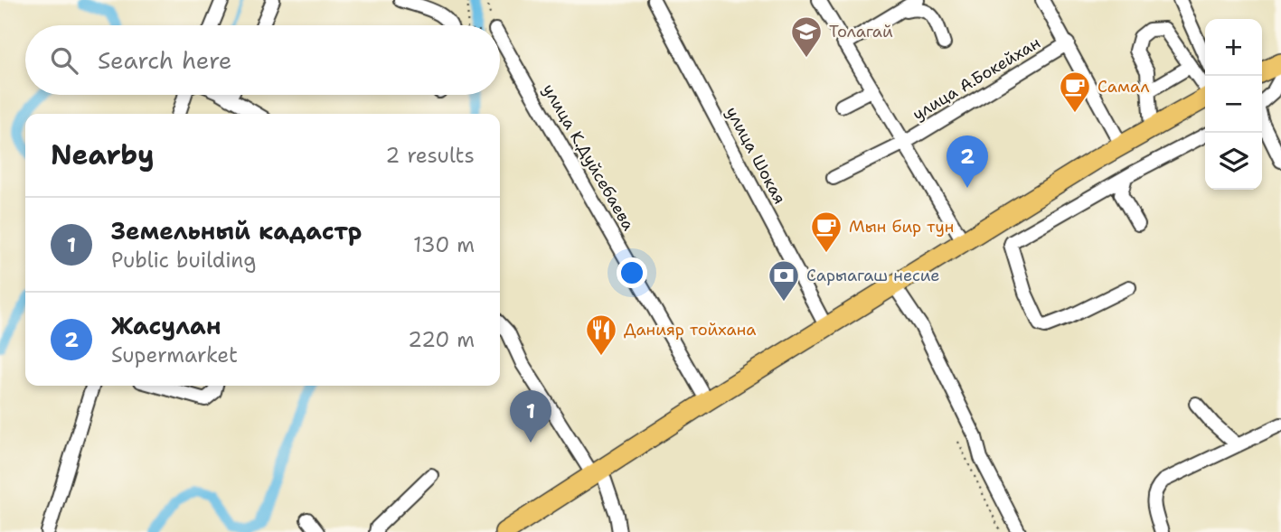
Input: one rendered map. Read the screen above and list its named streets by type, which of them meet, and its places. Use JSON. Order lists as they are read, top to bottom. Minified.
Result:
{"streets":{"street":["улица А.Бокейхан","улица Шокая","улица К.Дуйсебаева"]},"places":{"school or university":["Толагай"],"cafe":["Самал","Мын бир тун"],"bank":["Сарыагаш несие"],"restaurant":["Данияр тойхана"]},"page":{"map_buttons":["+","−"],"search":"Search here","heading":["Nearby","2 results"],"pins":["2","1"],"list":[{"mark":"1","name":"Земельный кадастр","note":"Public building","value":"130 m"},{"mark":"2","name":"Жасулан","note":"Supermarket","value":"220 m"}]}}
